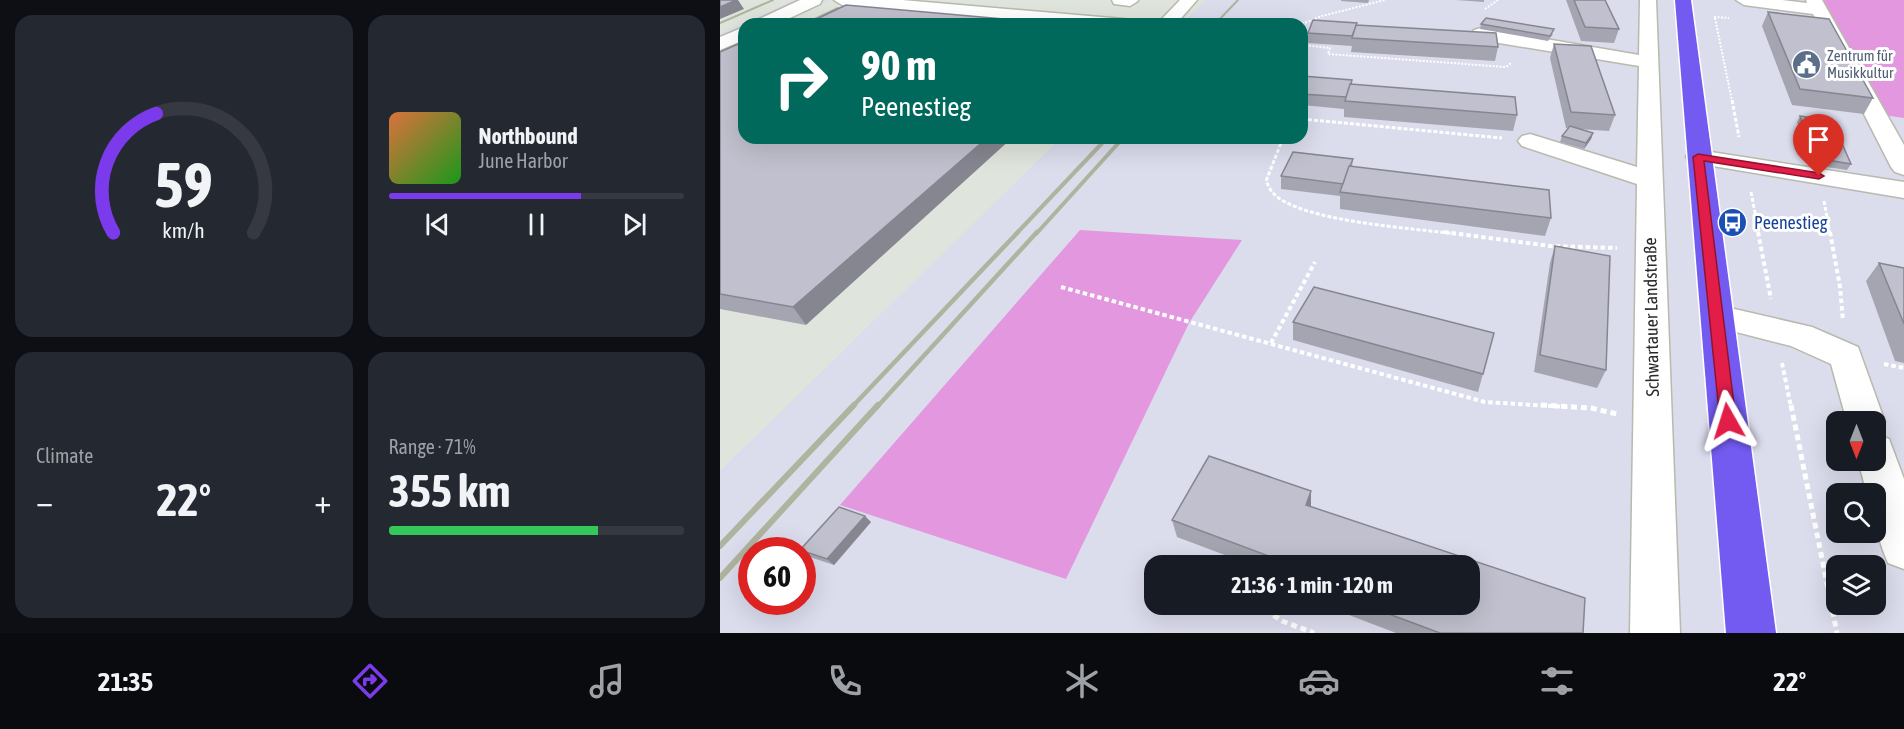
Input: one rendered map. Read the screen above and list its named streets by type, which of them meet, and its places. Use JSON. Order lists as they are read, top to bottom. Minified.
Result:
{"streets":{"street":["Schwartauer Landstraße"]},"places":{"public building":["Zentrum für Musikkultur"],"bus stop":["Peenestieg"]},"north":"bottom","page":{"turn":["90 m","Peenestieg"],"song":["Northbound","June Harbor"],"tile":["Climate",["Range · 71%","355 km"]],"heat":["−","22°","+"],"limit":"60","trip":"21:36 · 1 min · 120 m","tabs":["21:35","22°"],"gauge":["59","km/h"]}}
